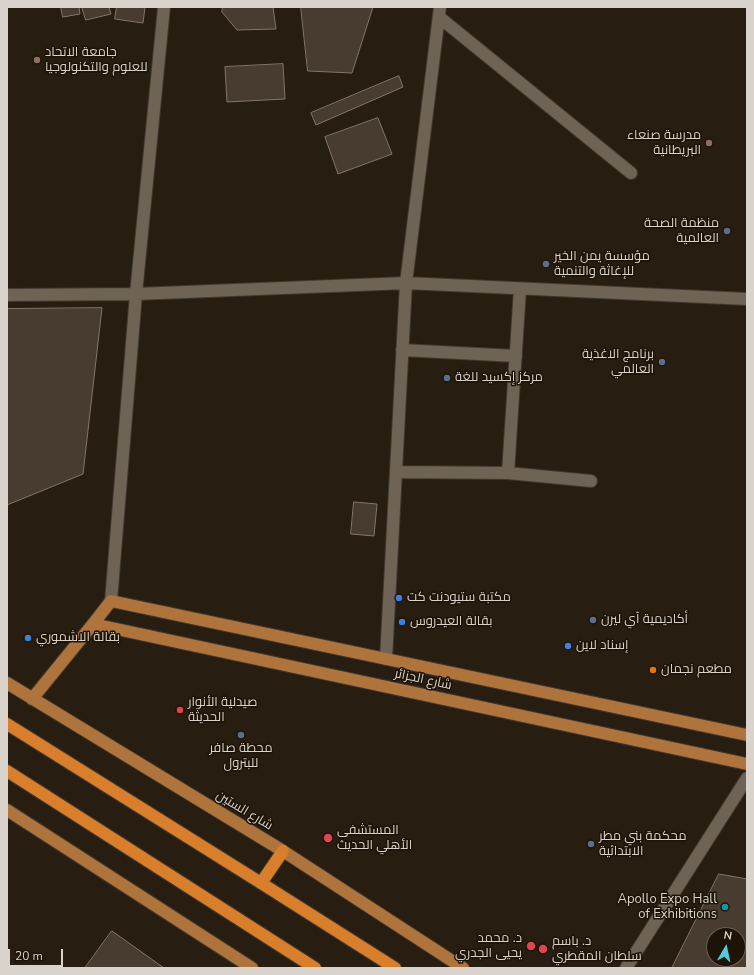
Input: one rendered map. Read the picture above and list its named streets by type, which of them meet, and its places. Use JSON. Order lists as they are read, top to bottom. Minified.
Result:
{"streets":{"main road":["شارع الجزائر","شارع الستين"]},"places":["جامعة الاتحاد للعلوم والتكنولوجيا","مدرسة صنعاء البريطانية","منظمة الصحة العالمية","مؤسسة يمن الخير للإغاثة والتنمية","برنامج الاغذية العالمي","مركز إكسيد للغة","مكتبة ستيودنت كت","أكاديمية آي ليرن","بقالة العيدروس","بقالة الاشموري","إسناد لاين","مطعم نجمان","صيدلية الأنوار الحديثة","محطة صافر للبترول","المستشفى الأهلي الحديث","محكمة بني مطر الابتدائية","Apollo Expo Hall of Exhibitions","د. محمد يحيى الجدري","د. باسم سلطان المقطري"],"scale_bar":"20 m","north":"top"}
